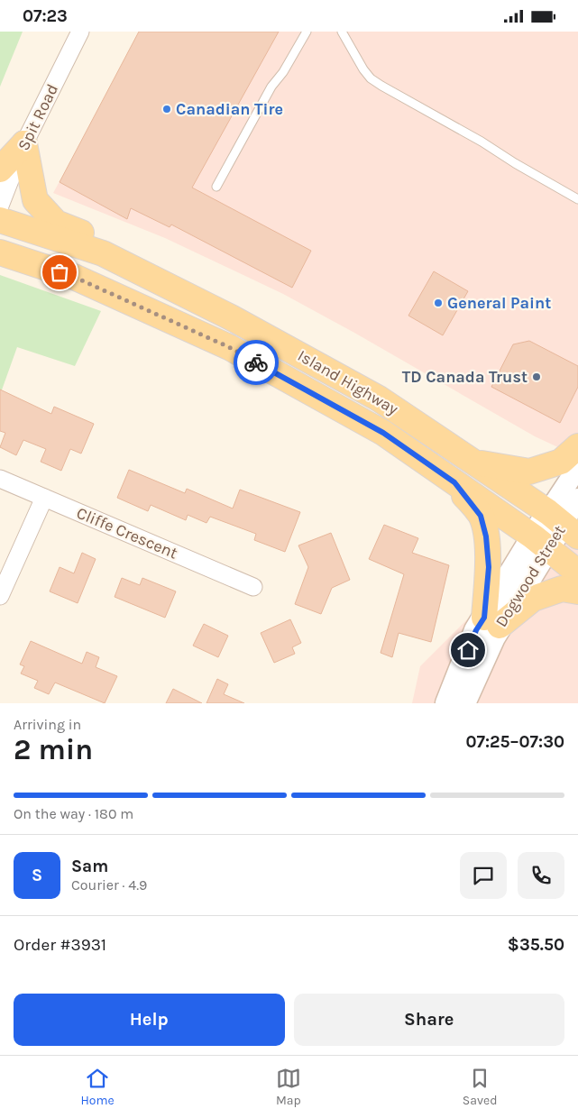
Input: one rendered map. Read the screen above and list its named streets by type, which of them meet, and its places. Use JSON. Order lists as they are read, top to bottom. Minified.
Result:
{"streets":{"main road":["Island Highway","Dogwood Street"],"street":["Spit Road","Cliffe Crescent"]},"crossings":[["Island Highway","Dogwood Street"]],"places":["Canadian Tire","General Paint","TD Canada Trust"],"page":{"status":"07:23","heading":["2 min","Arriving in","07:25–07:30"],"panel":["Sam","Courier · 4.9","Order #3931","$35.50"],"bar":"On the way · 180 m","round":"S","buttons":["Help","Share"],"tabs":["Home","Map","Saved"]}}
